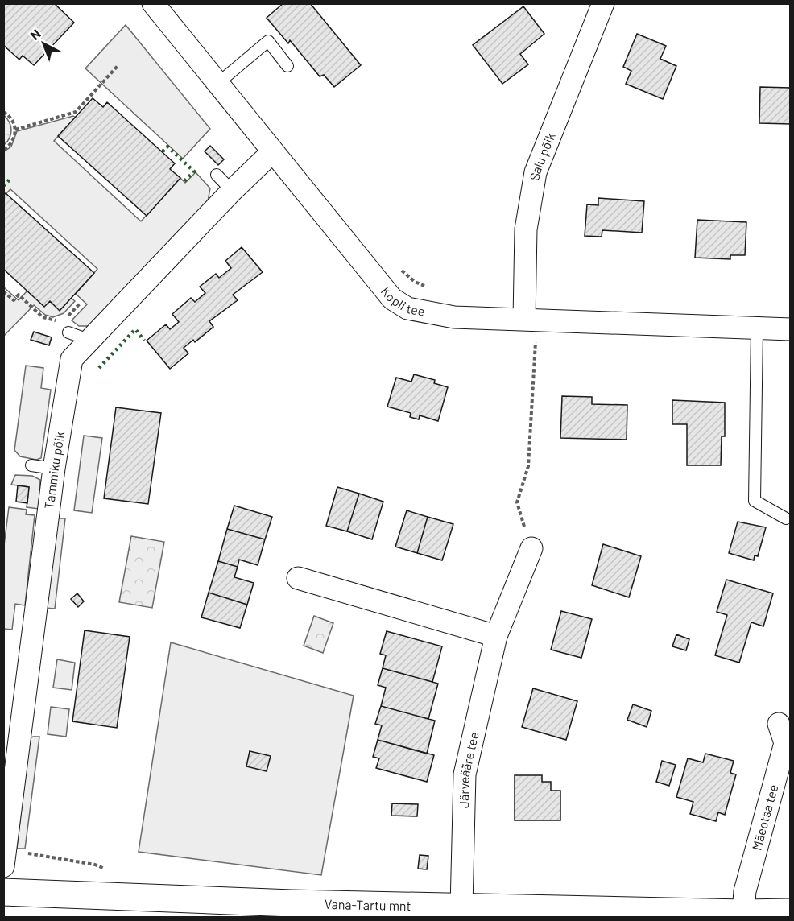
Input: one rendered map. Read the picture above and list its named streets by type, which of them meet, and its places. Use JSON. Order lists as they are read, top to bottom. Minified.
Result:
{"streets":{"street":["Salu põik","Kopli tee","Tammiku põik","Järveääre tee","Mäeotsa tee","Vana-Tartu mnt"]},"crossings":[["Salu põik","Kopli tee"],["Kopli tee","Tammiku põik"],["Järveääre tee","Vana-Tartu mnt"],["Mäeotsa tee","Vana-Tartu mnt"]],"north":"top left"}
